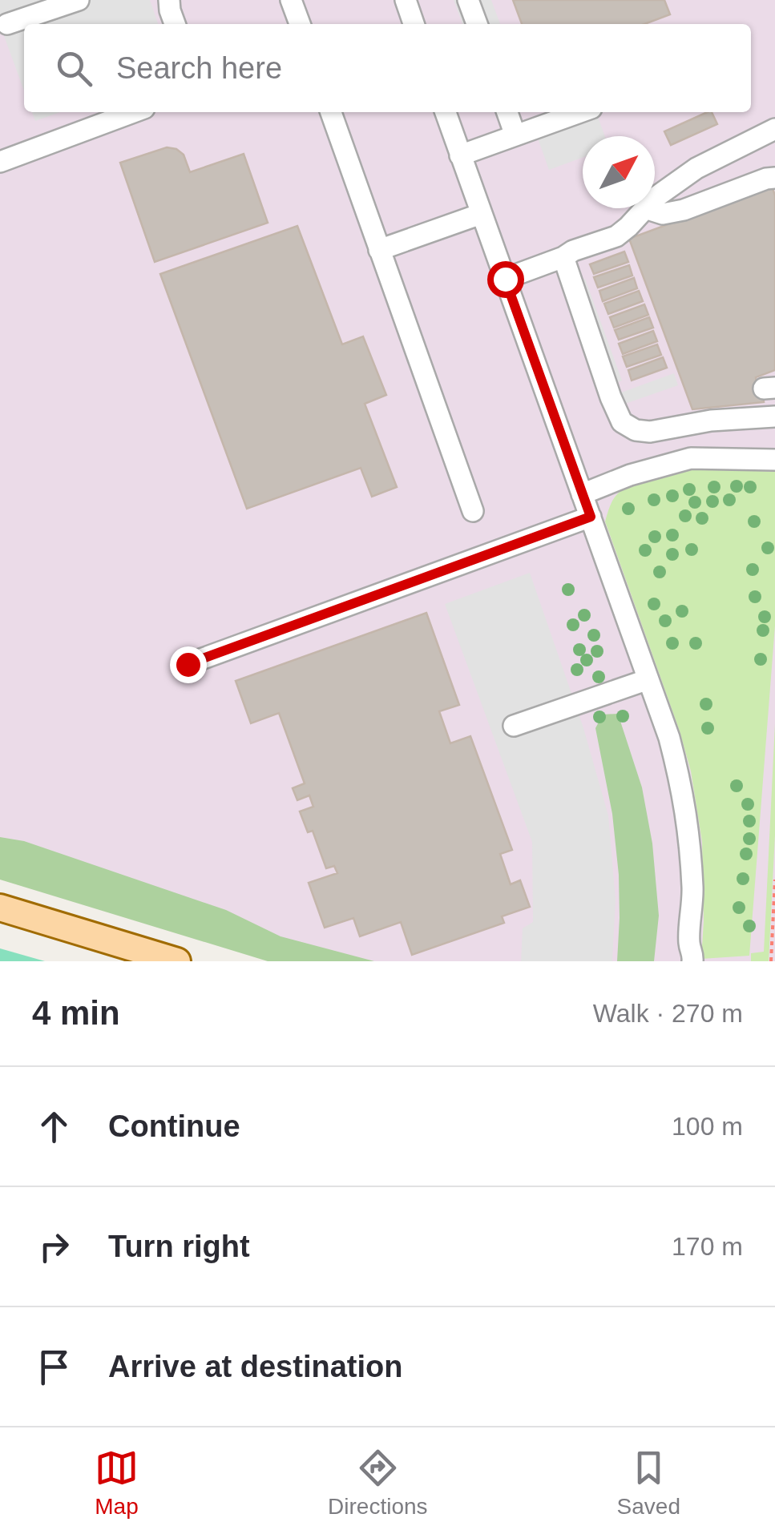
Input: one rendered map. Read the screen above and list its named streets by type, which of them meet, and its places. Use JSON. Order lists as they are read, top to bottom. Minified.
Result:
{"north":"top right","page":{"search":"Search here","heading":["4 min","Walk · 270 m"],"list":[["Continue","100 m"],["Turn right","170 m"],"Arrive at destination"],"nav":["Map","Directions","Saved"]}}
